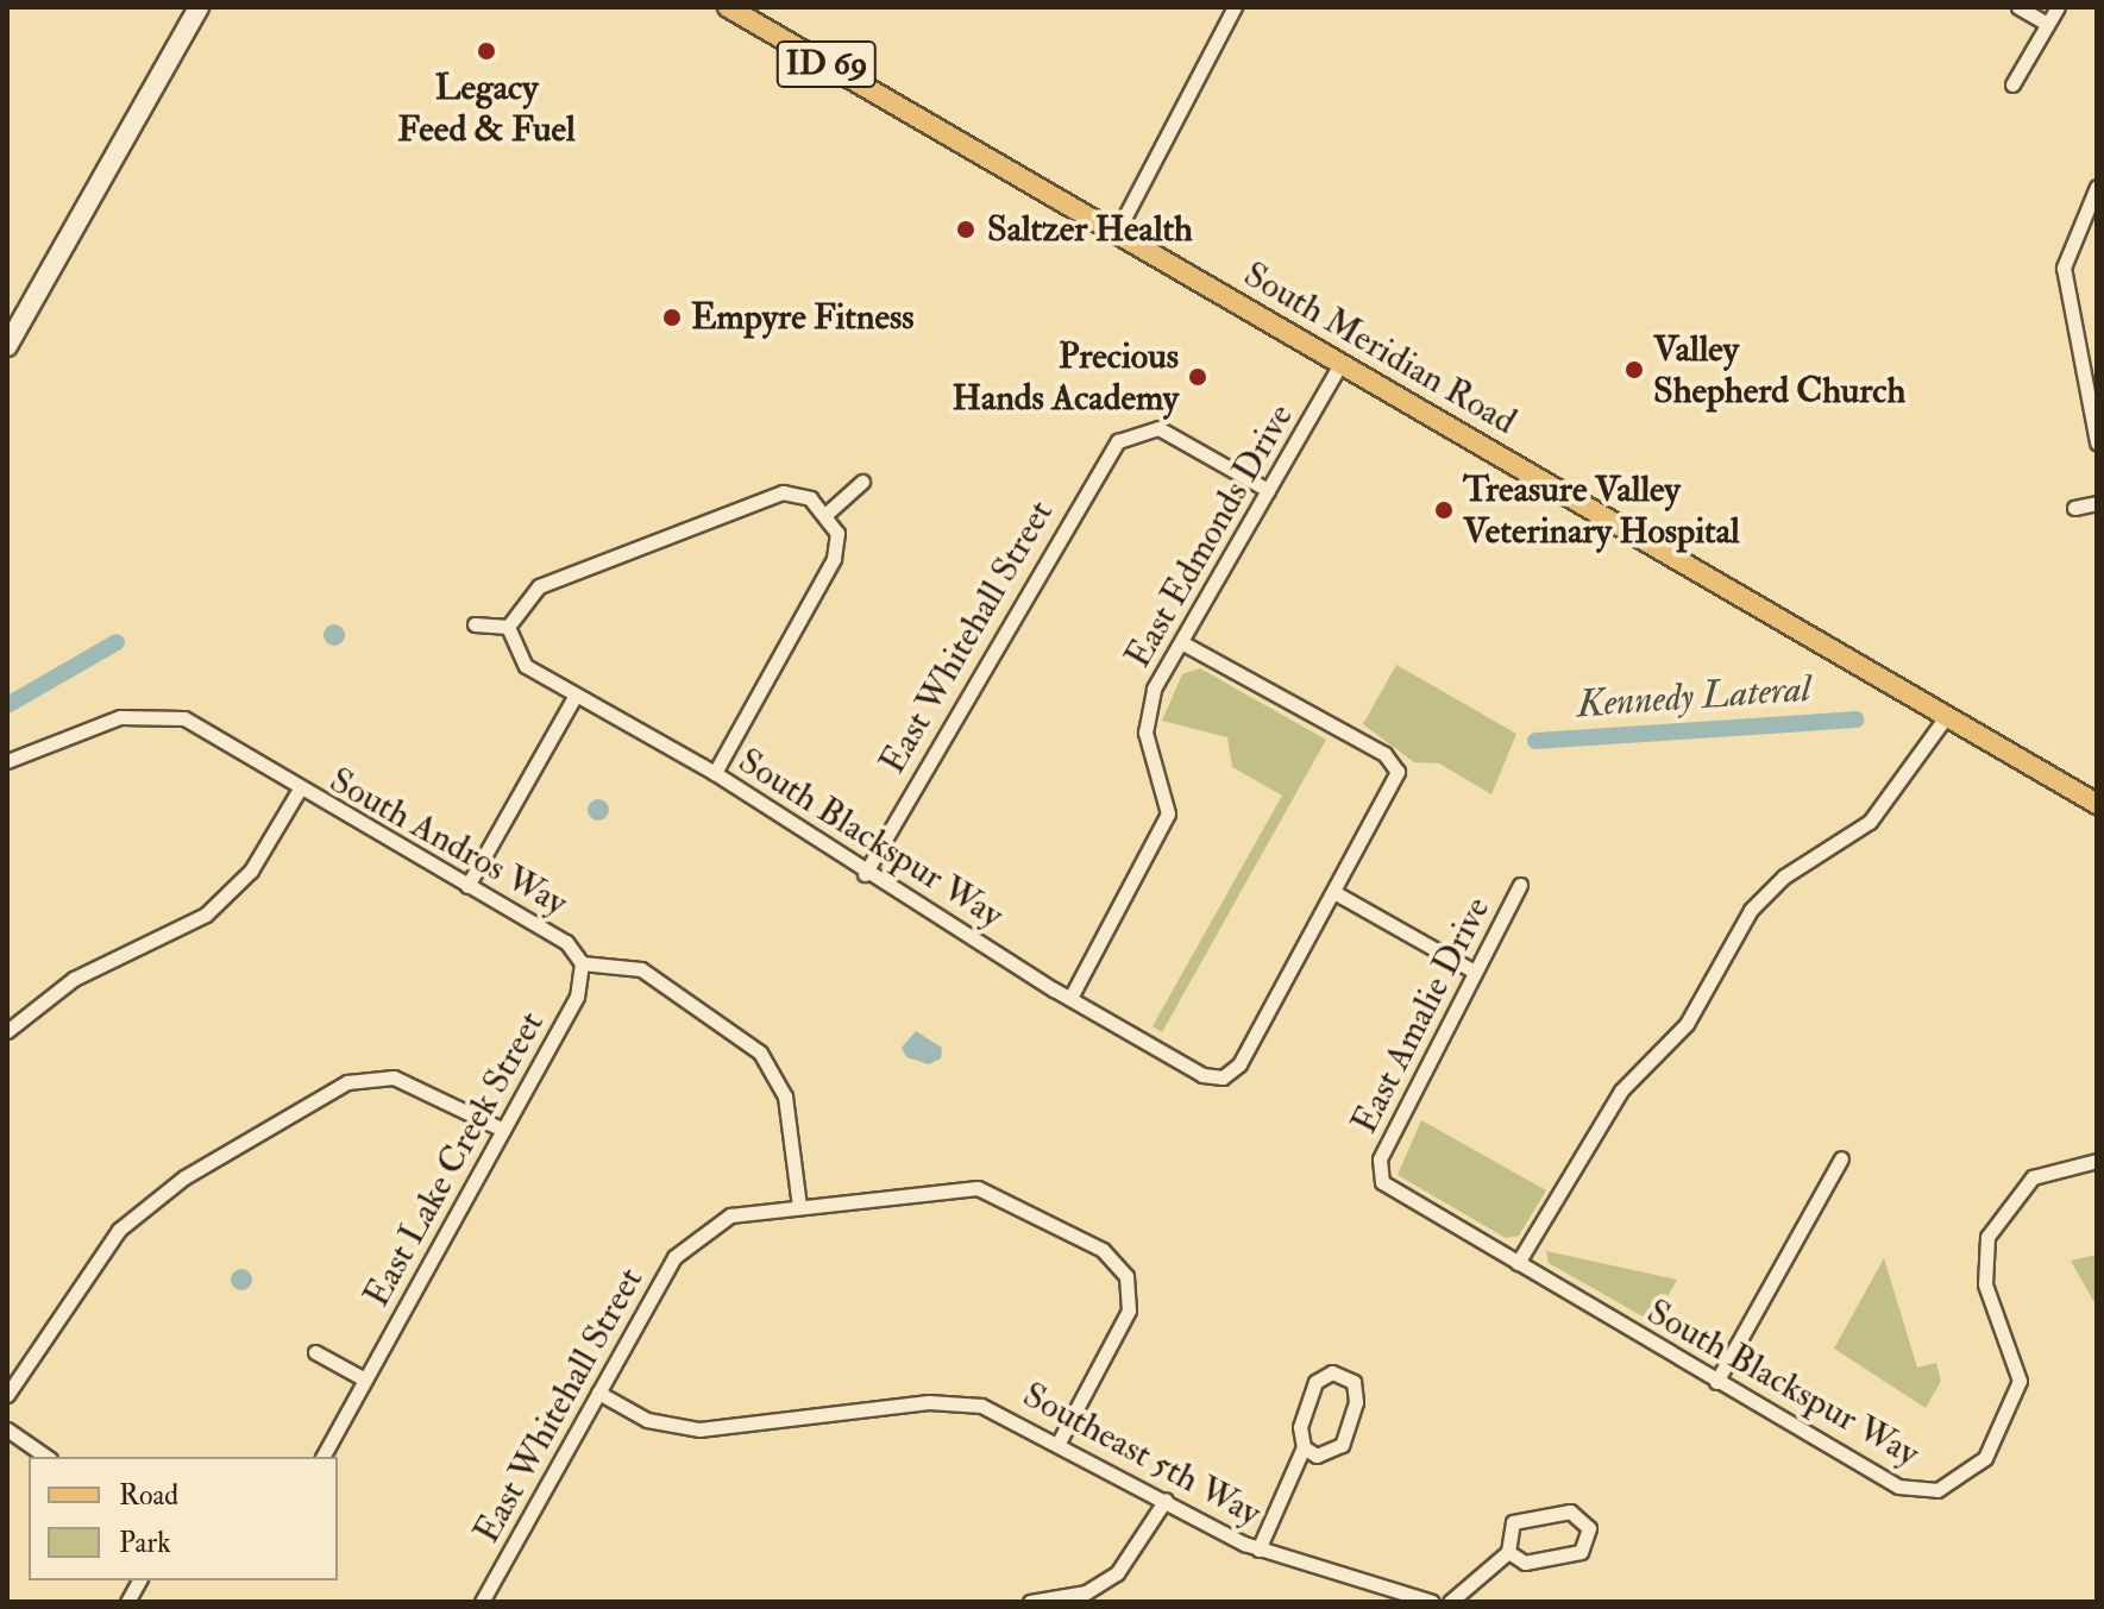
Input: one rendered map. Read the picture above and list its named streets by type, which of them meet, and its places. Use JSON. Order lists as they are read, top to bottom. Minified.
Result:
{"streets":{"main road":["ID 69","South Meridian Road"],"street":["East Edmonds Drive","East Whitehall Street","South Blackspur Way","South Andros Way","East Amalie Drive","East Lake Creek Street","Southeast 5th Way"]},"crossings":[["South Meridian Road","East Edmonds Drive"],["East Edmonds Drive","East Whitehall Street"],["East Edmonds Drive","South Blackspur Way"],["East Whitehall Street","South Blackspur Way"],["East Whitehall Street","South Andros Way"],["East Whitehall Street","Southeast 5th Way"],["South Blackspur Way","East Amalie Drive"],["South Andros Way","East Lake Creek Street"]],"water":["Kennedy Lateral"],"places":["Legacy Feed & Fuel","Saltzer Health","Empyre Fitness","Valley Shepherd Church","Precious Hands Academy","Treasure Valley Veterinary Hospital"],"legend":["Road","Park"]}
